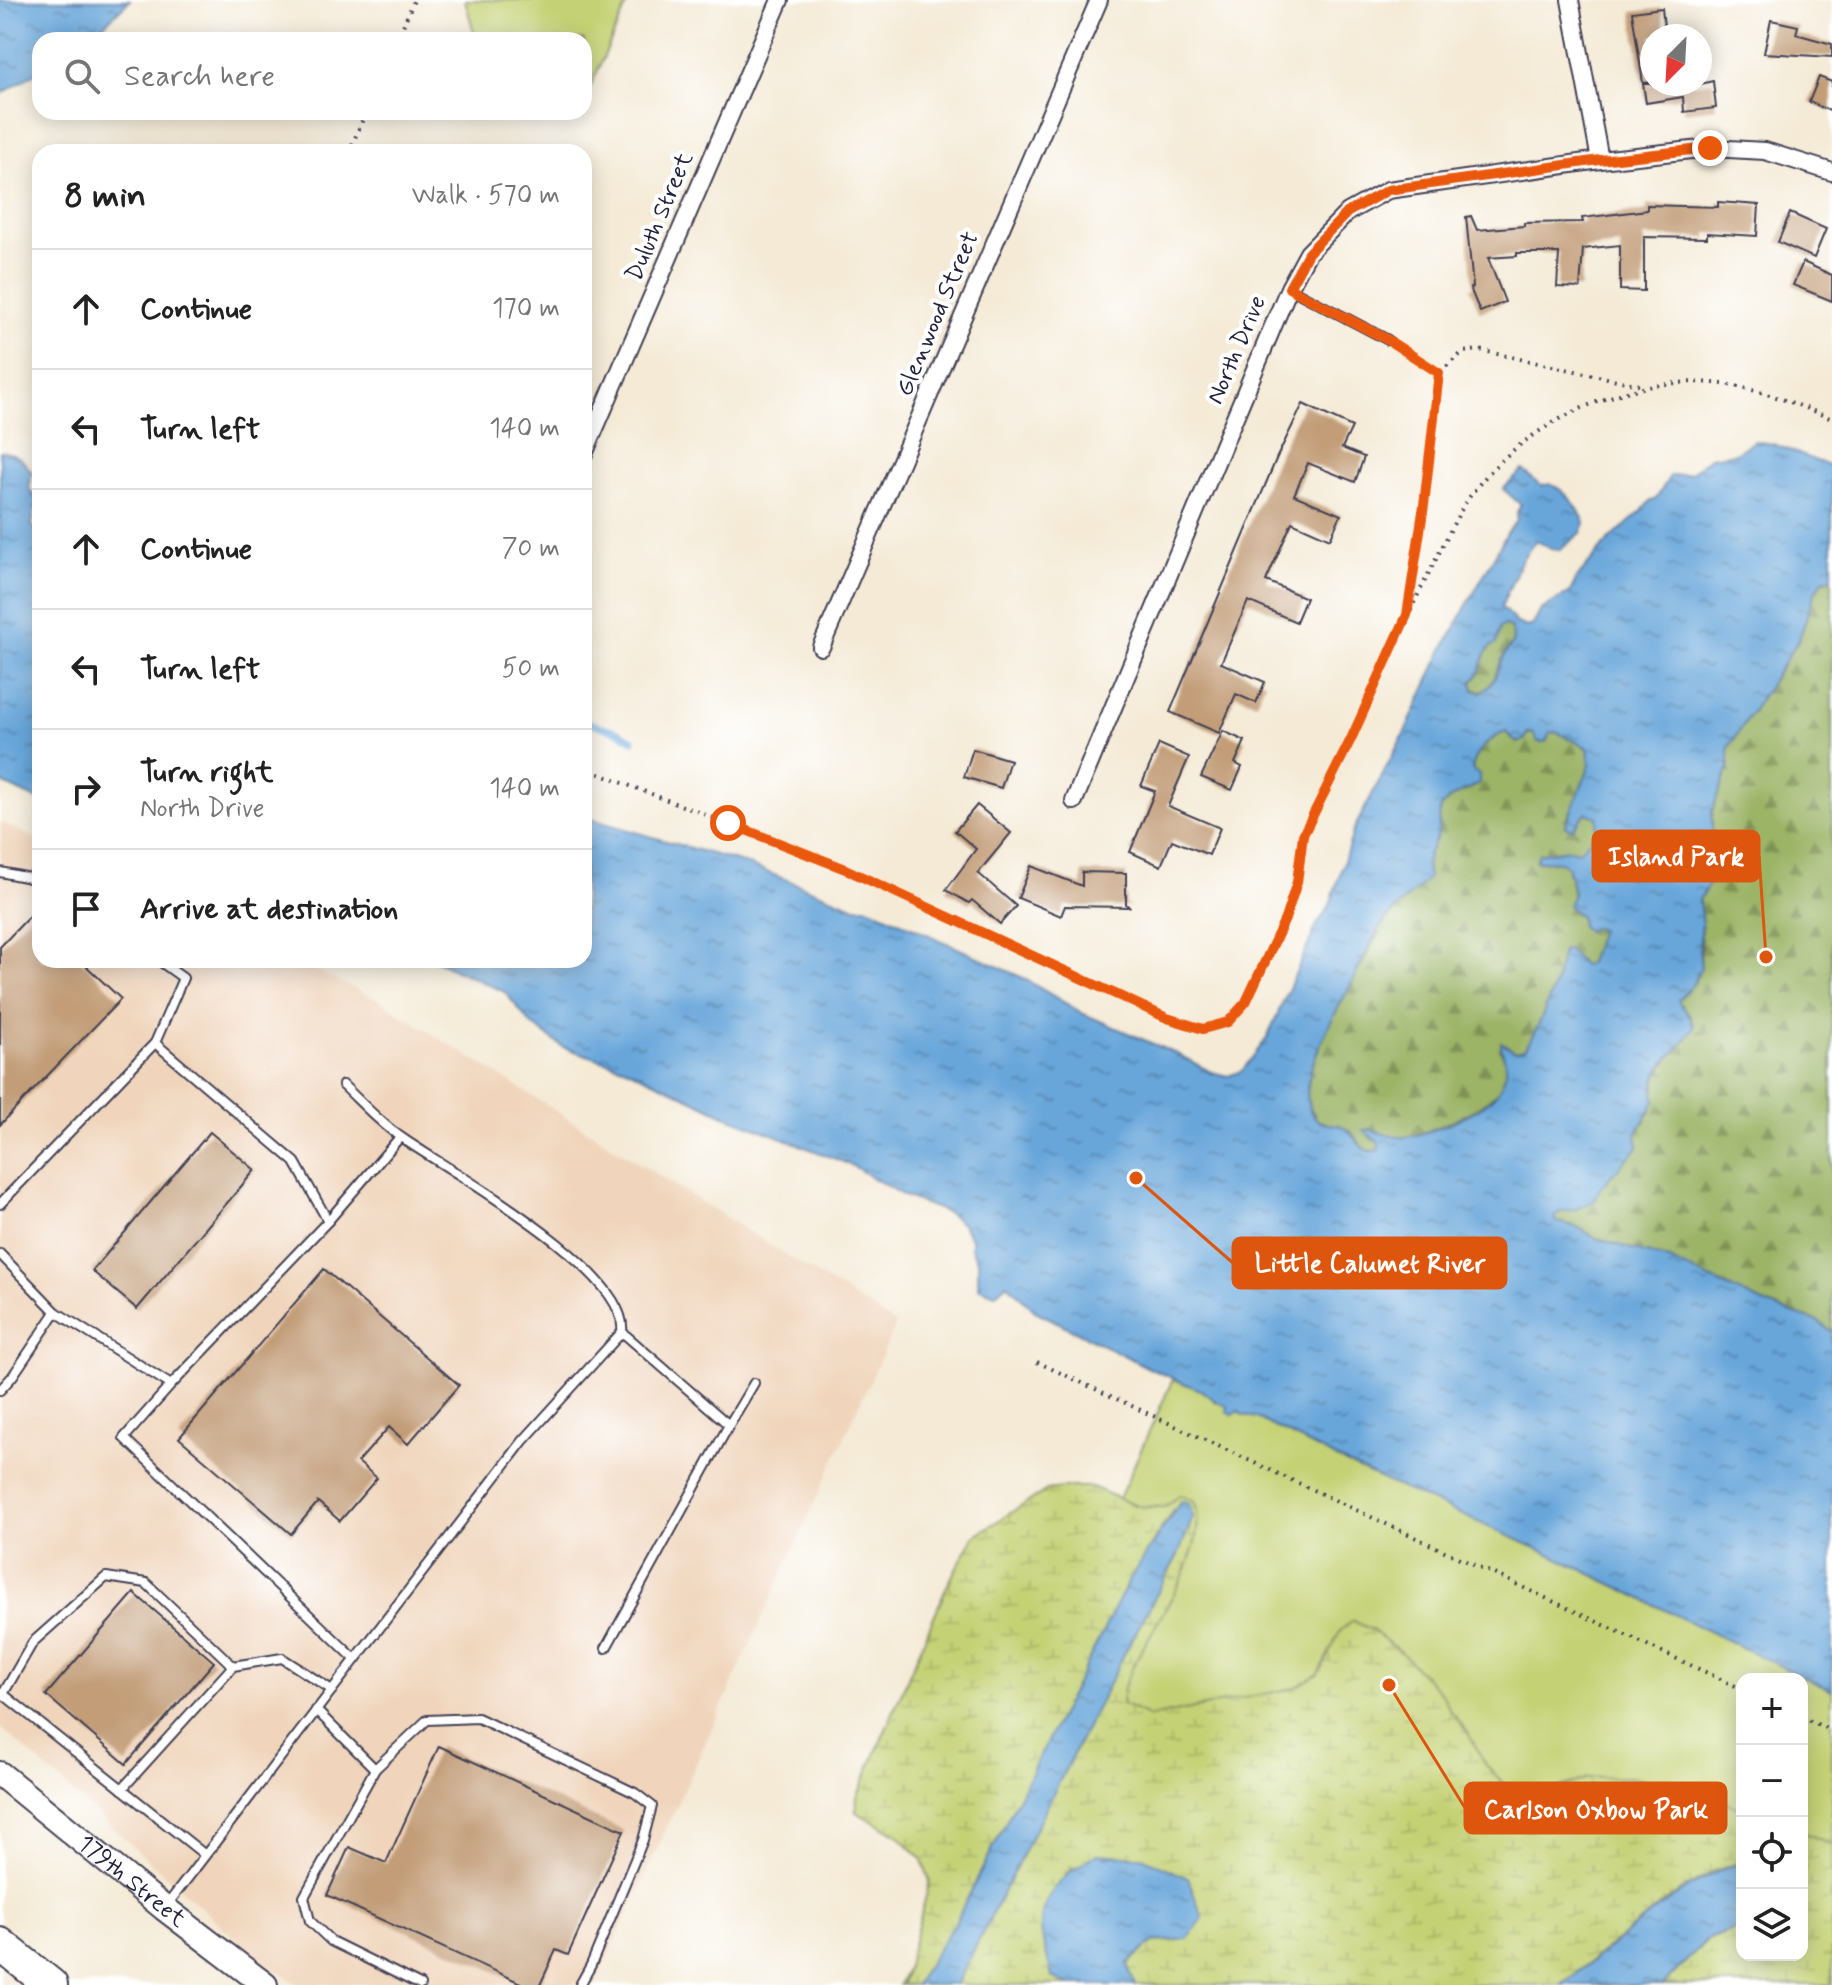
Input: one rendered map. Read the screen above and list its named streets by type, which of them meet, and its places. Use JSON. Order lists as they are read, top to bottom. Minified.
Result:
{"streets":{"street":["Duluth Street","Glenwood Street","North Drive","179th Street"]},"places":["Island Park","Little Calumet River","Carlson Oxbow Park"],"north":"bottom left","page":{"search":"Search here","heading":["8 min","Walk · 570 m"],"list":[["Continue","170 m"],["Turn left","140 m"],["Continue","70 m"],["Turn left","50 m"],["Turn right","North Drive","140 m"],"Arrive at destination"],"map_buttons":["+","−"]}}
